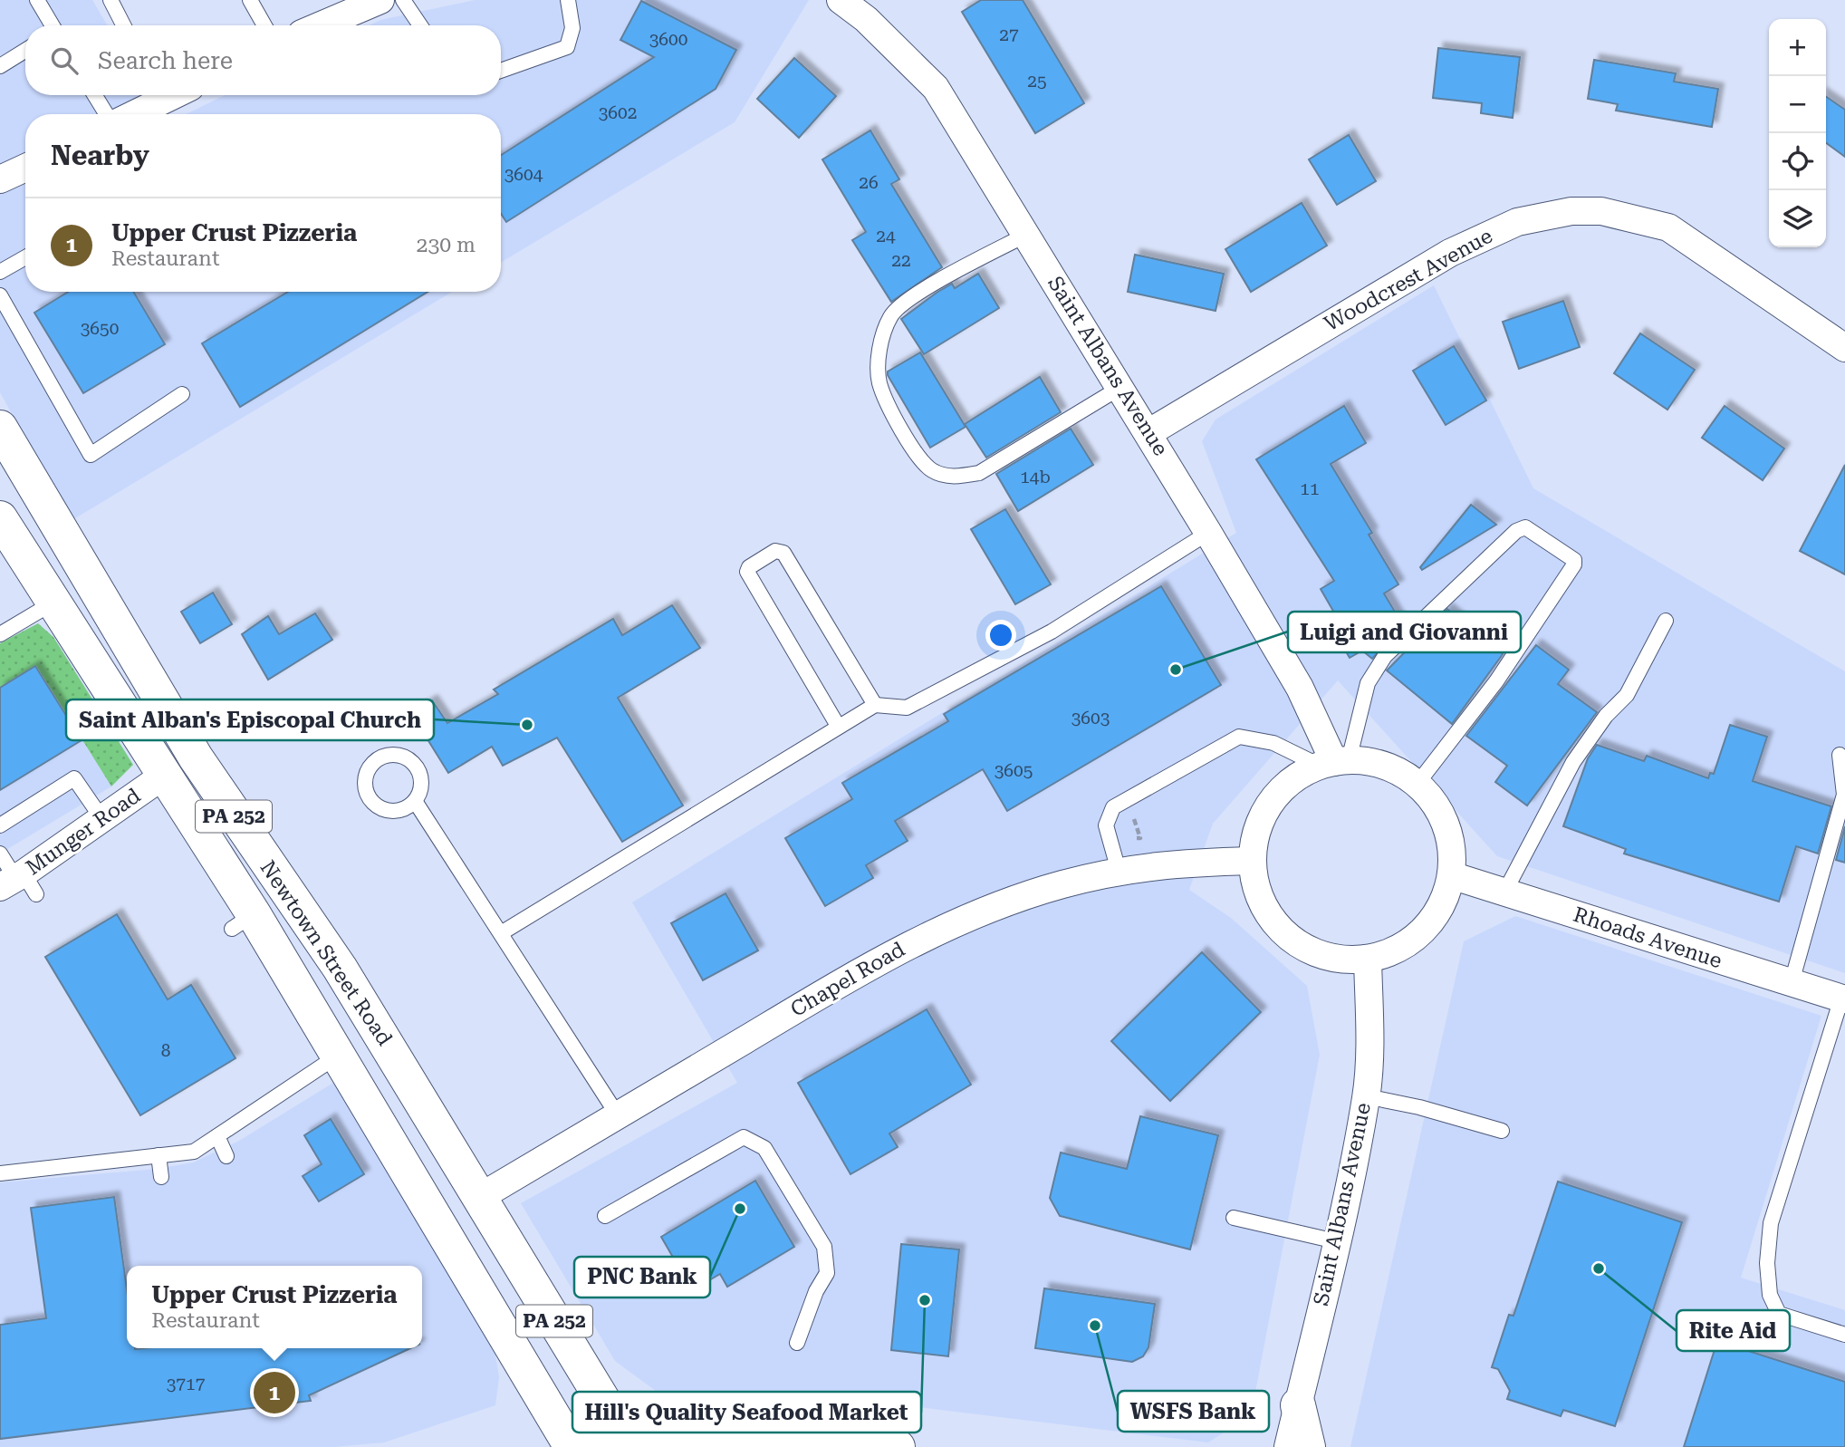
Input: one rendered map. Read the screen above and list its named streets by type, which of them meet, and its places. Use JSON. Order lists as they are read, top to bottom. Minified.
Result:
{"streets":{"main road":["PA 252","Newtown Street Road"],"street":["Woodcrest Avenue","Saint Albans Avenue","Munger Road","Rhoads Avenue","Chapel Road"]},"crossings":[["Woodcrest Avenue","Saint Albans Avenue"],["Saint Albans Avenue","Rhoads Avenue"],["Saint Albans Avenue","Chapel Road"],["Munger Road","Newtown Street Road"],["Rhoads Avenue","Chapel Road"],["Newtown Street Road","Chapel Road"]],"places":["Luigi and Giovanni","Saint Alban's Episcopal Church","PNC Bank","Rite Aid","Hill's Quality Seafood Market","WSFS Bank"],"house_numbers":["27","3600","25","3602","3604","26","24","22","3650","14b","11","3603","3605","8","3717"],"page":{"map_buttons":["+","−"],"search":"Search here","heading":"Nearby","list":[{"mark":"1","name":"Upper Crust Pizzeria","note":"Restaurant","value":"230 m"}],"popup":["Upper Crust Pizzeria","Restaurant"],"pins":"1"}}
